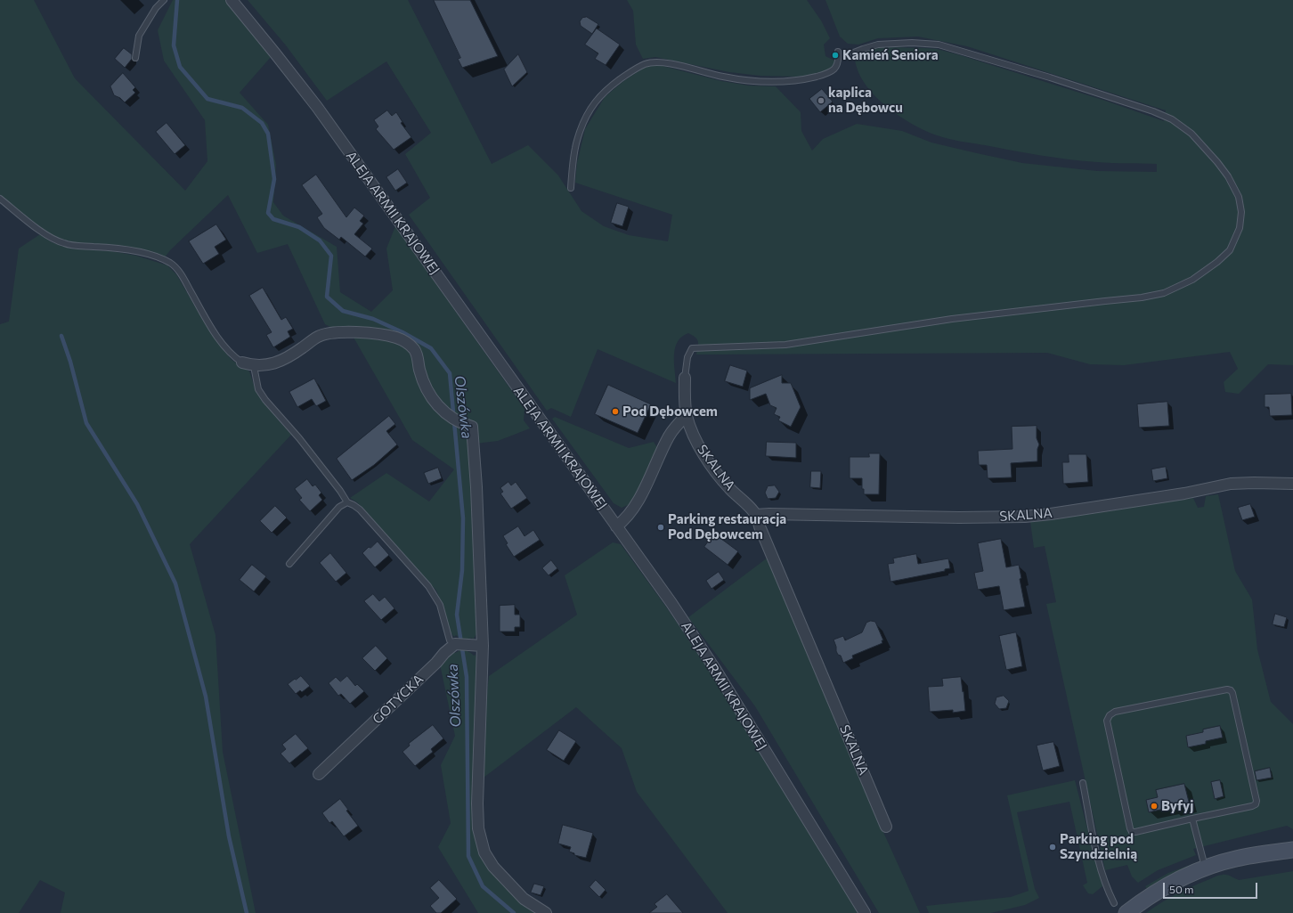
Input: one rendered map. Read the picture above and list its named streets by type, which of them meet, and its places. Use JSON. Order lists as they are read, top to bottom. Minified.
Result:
{"streets":{"street":["ALEJA ARMII KRAJOWEJ","SKALNA","GOTYCKA"]},"water":["Olszówka"],"places":["Kamień Seniora","kaplica na Dębowcu","Pod Dębowcem","Parking restauracja Pod Dębowcem","Byfyj","Parking pod Szyndzielnią"],"scale_bar":"50 m"}
